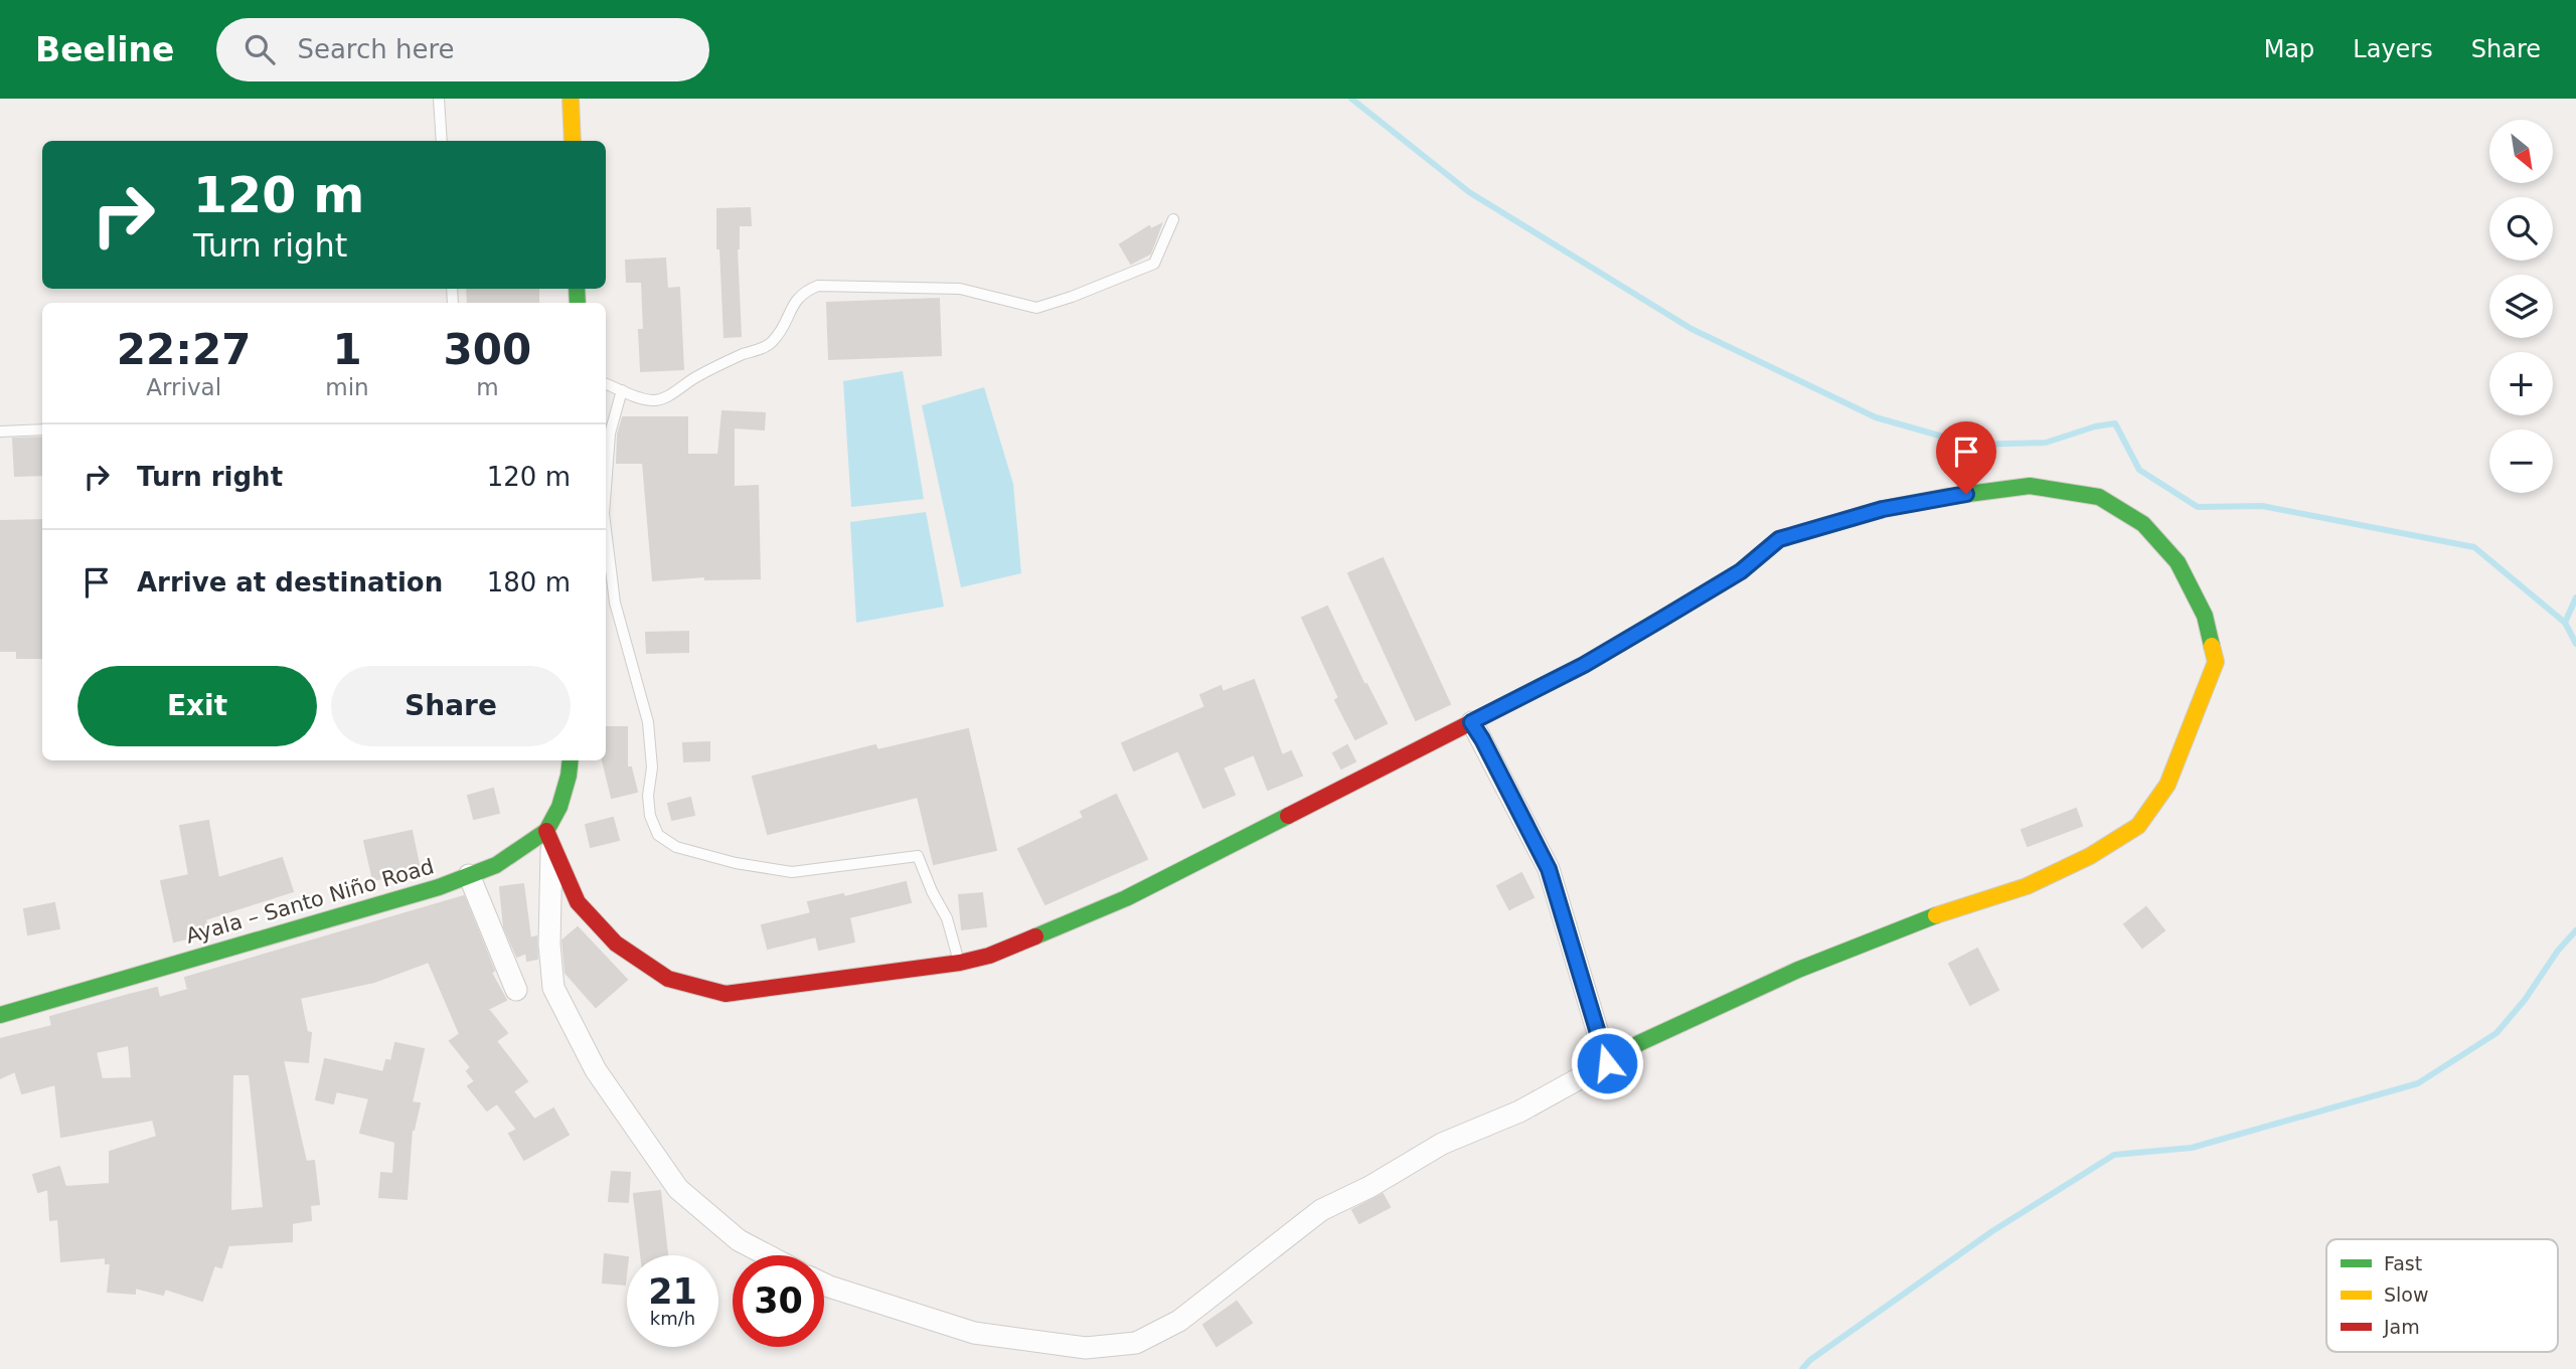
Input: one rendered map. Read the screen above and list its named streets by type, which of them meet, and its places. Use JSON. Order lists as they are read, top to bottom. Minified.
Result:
{"streets":{"street":["Ayala – Santo Niño Road"]},"legend":["Fast","Slow","Jam"],"north":"bottom right","page":{"header":"Beeline","search":"Search here","nav":["Map","Layers","Share"],"map_buttons":["+","−"],"turn":["120 m","Turn right"],"eta":["22:27","Arrival","1","min","300","m"],"list":[{"name":"Turn right","value":"120 m"},{"name":"Arrive at destination","value":"180 m"}],"buttons":["Exit","Share"],"speed":"21 km/h","limit":"30"}}
